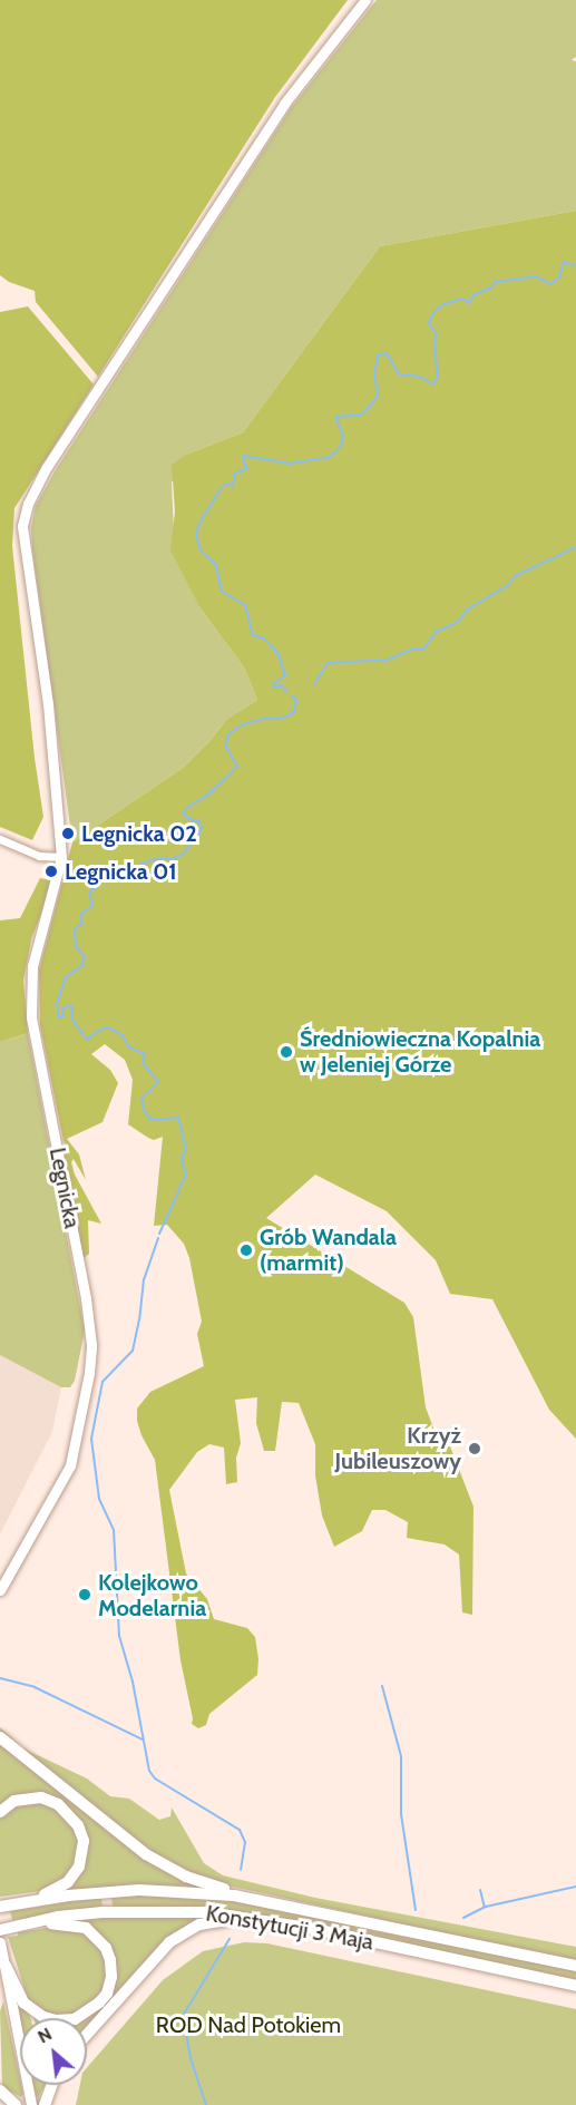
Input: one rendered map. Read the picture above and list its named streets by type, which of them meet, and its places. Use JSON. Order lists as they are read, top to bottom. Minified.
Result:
{"streets":{"main road":["Legnicka","Konstytucji 3 Maja"]},"parks":["ROD Nad Potokiem"],"places":["Legnicka 02","Legnicka 01","Średniowieczna Kopalnia w Jeleniej Górze","Grób Wandala (marmit)","Krzyż Jubileuszowy","Kolejkowo Modelarnia"],"north":"top left"}
